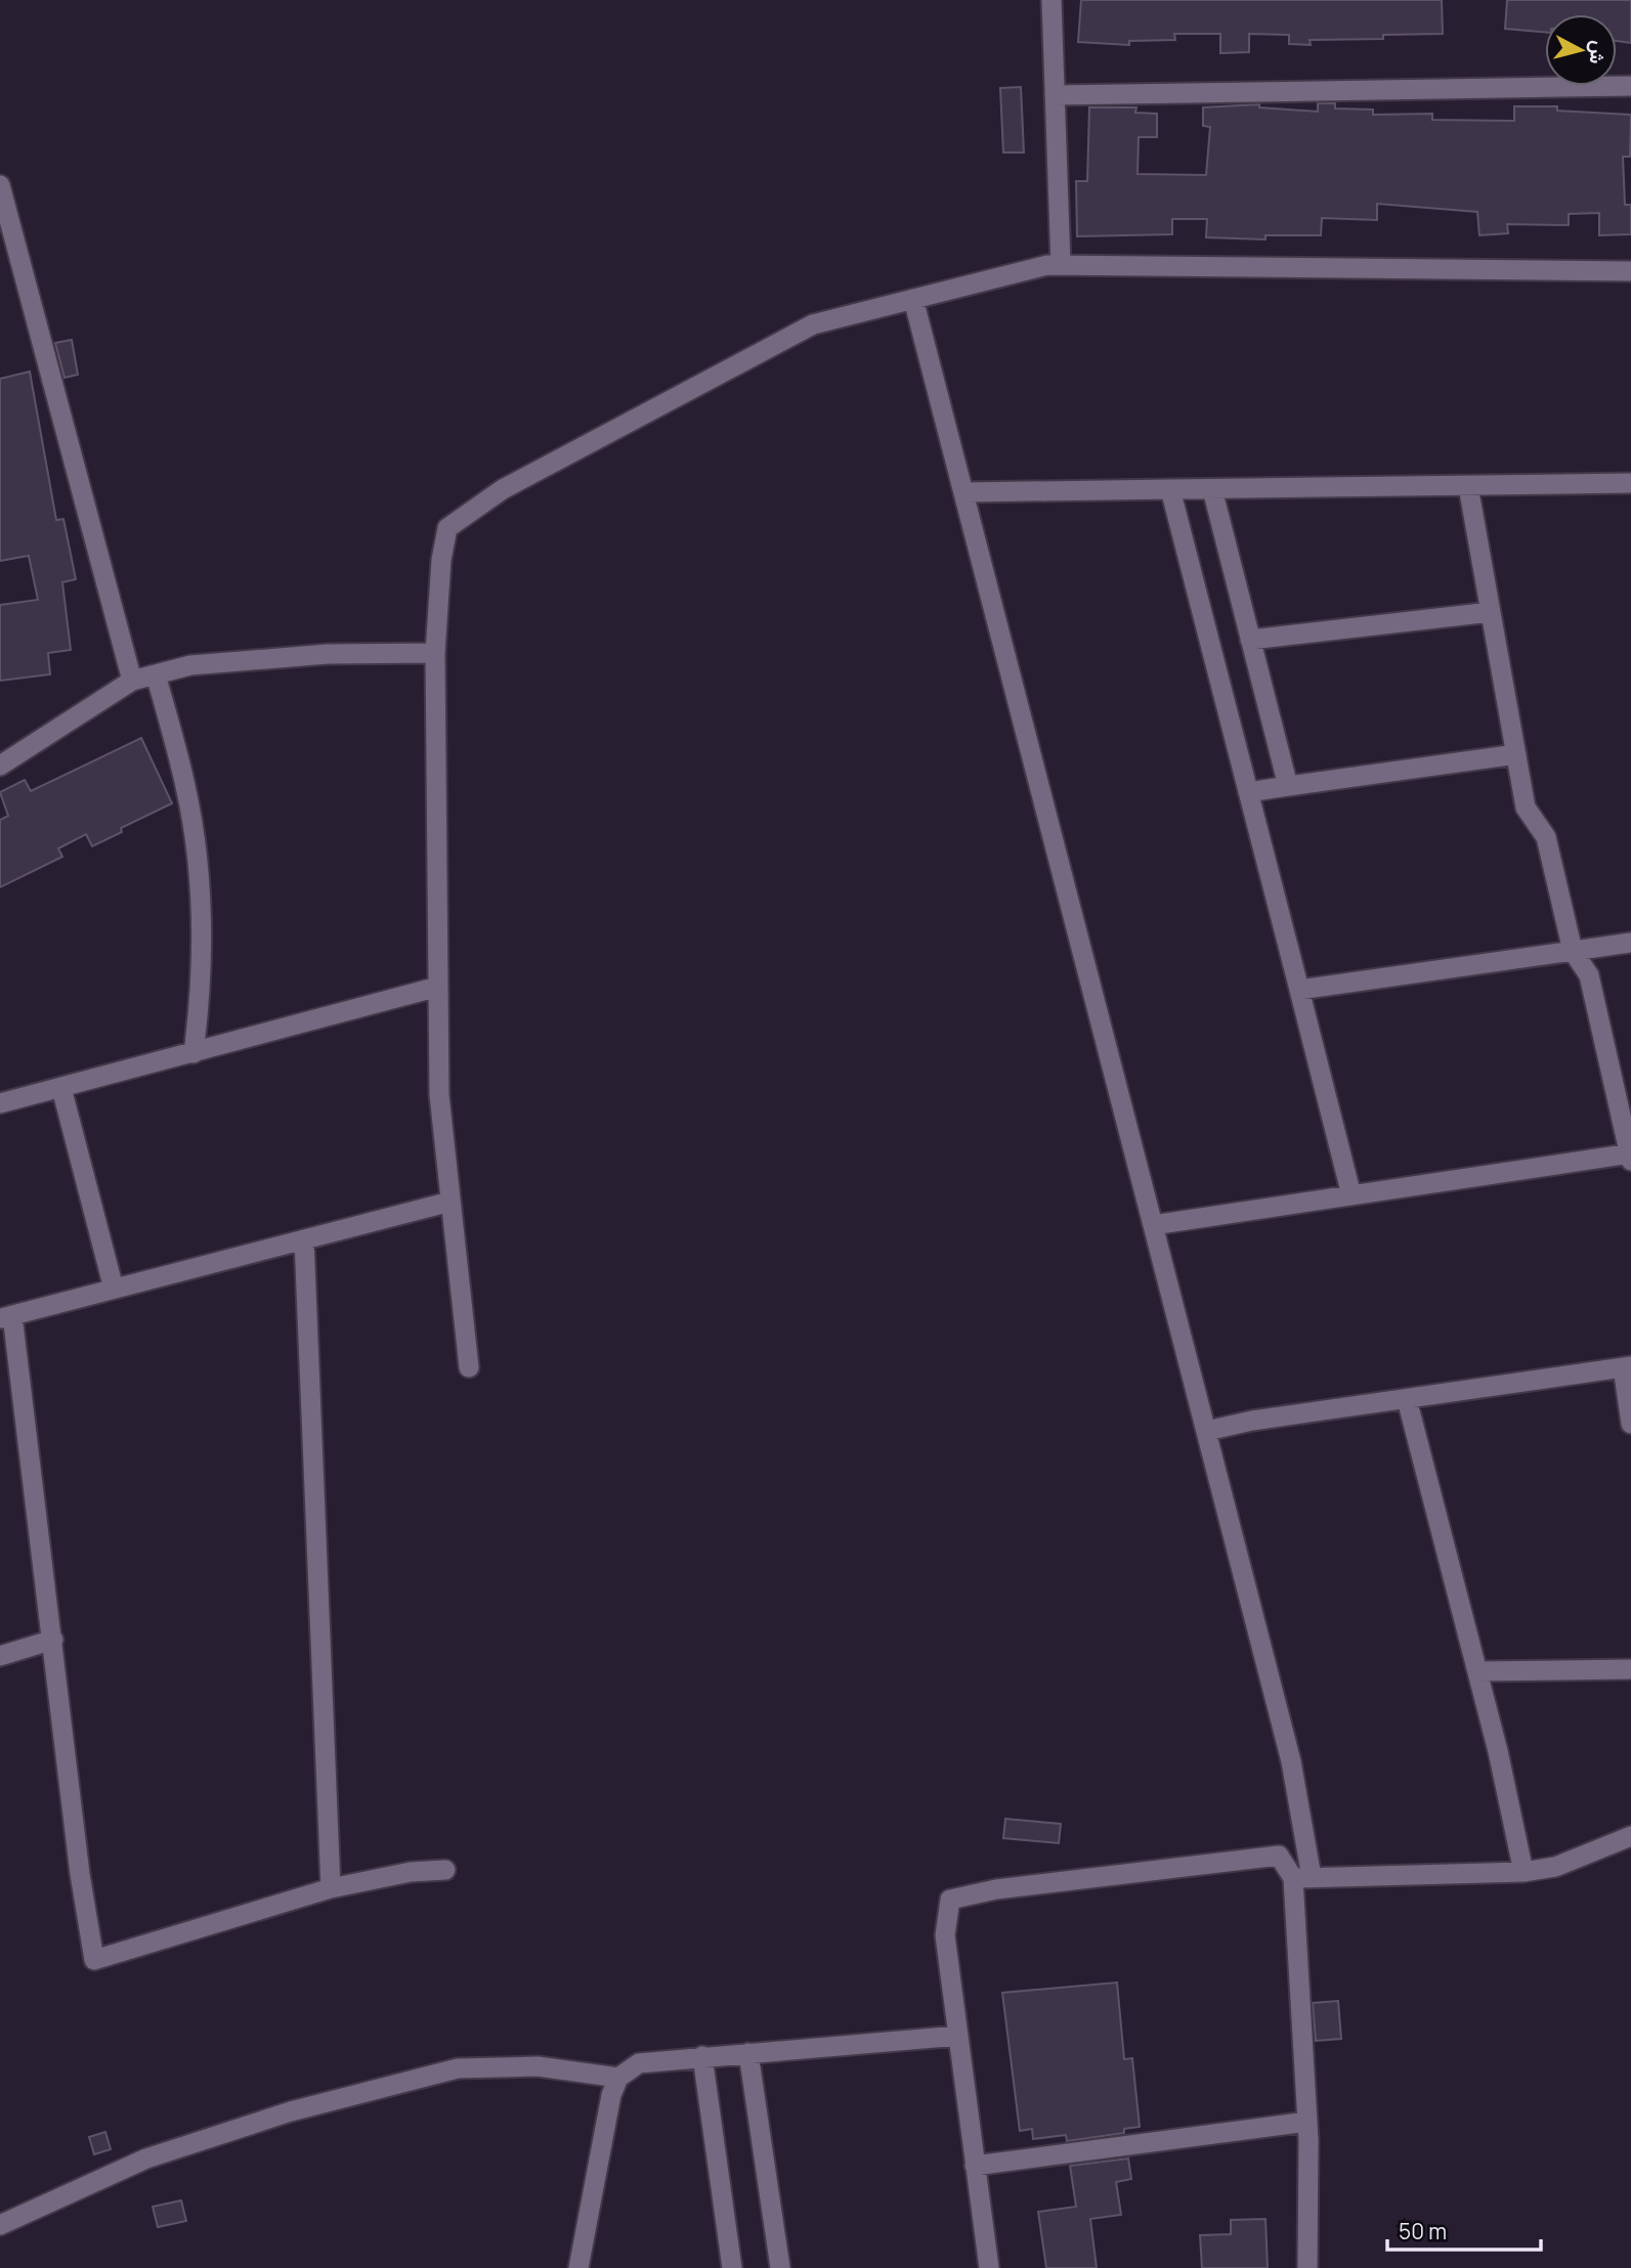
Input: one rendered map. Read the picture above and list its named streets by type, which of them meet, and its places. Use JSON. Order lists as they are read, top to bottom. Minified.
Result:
{"scale_bar":"50 m","north":"right"}
